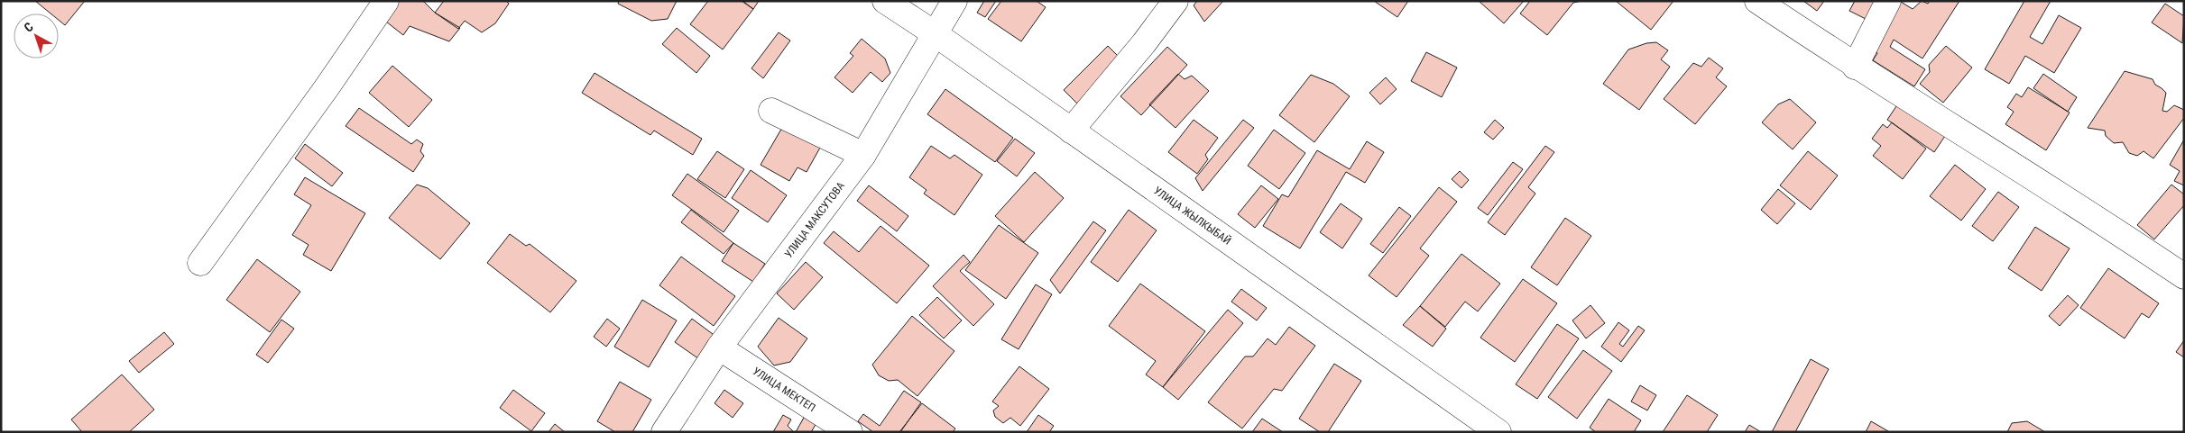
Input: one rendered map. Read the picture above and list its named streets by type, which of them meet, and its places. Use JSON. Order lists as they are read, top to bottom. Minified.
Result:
{"streets":{"street":["УЛИЦА ЖЫЛКЫБАЙ","УЛИЦА МАКСУТОВА","УЛИЦА МЕКТЕП"]},"crossings":[["УЛИЦА ЖЫЛКЫБАЙ","УЛИЦА МАКСУТОВА"],["УЛИЦА МАКСУТОВА","УЛИЦА МЕКТЕП"]],"north":"top left"}
